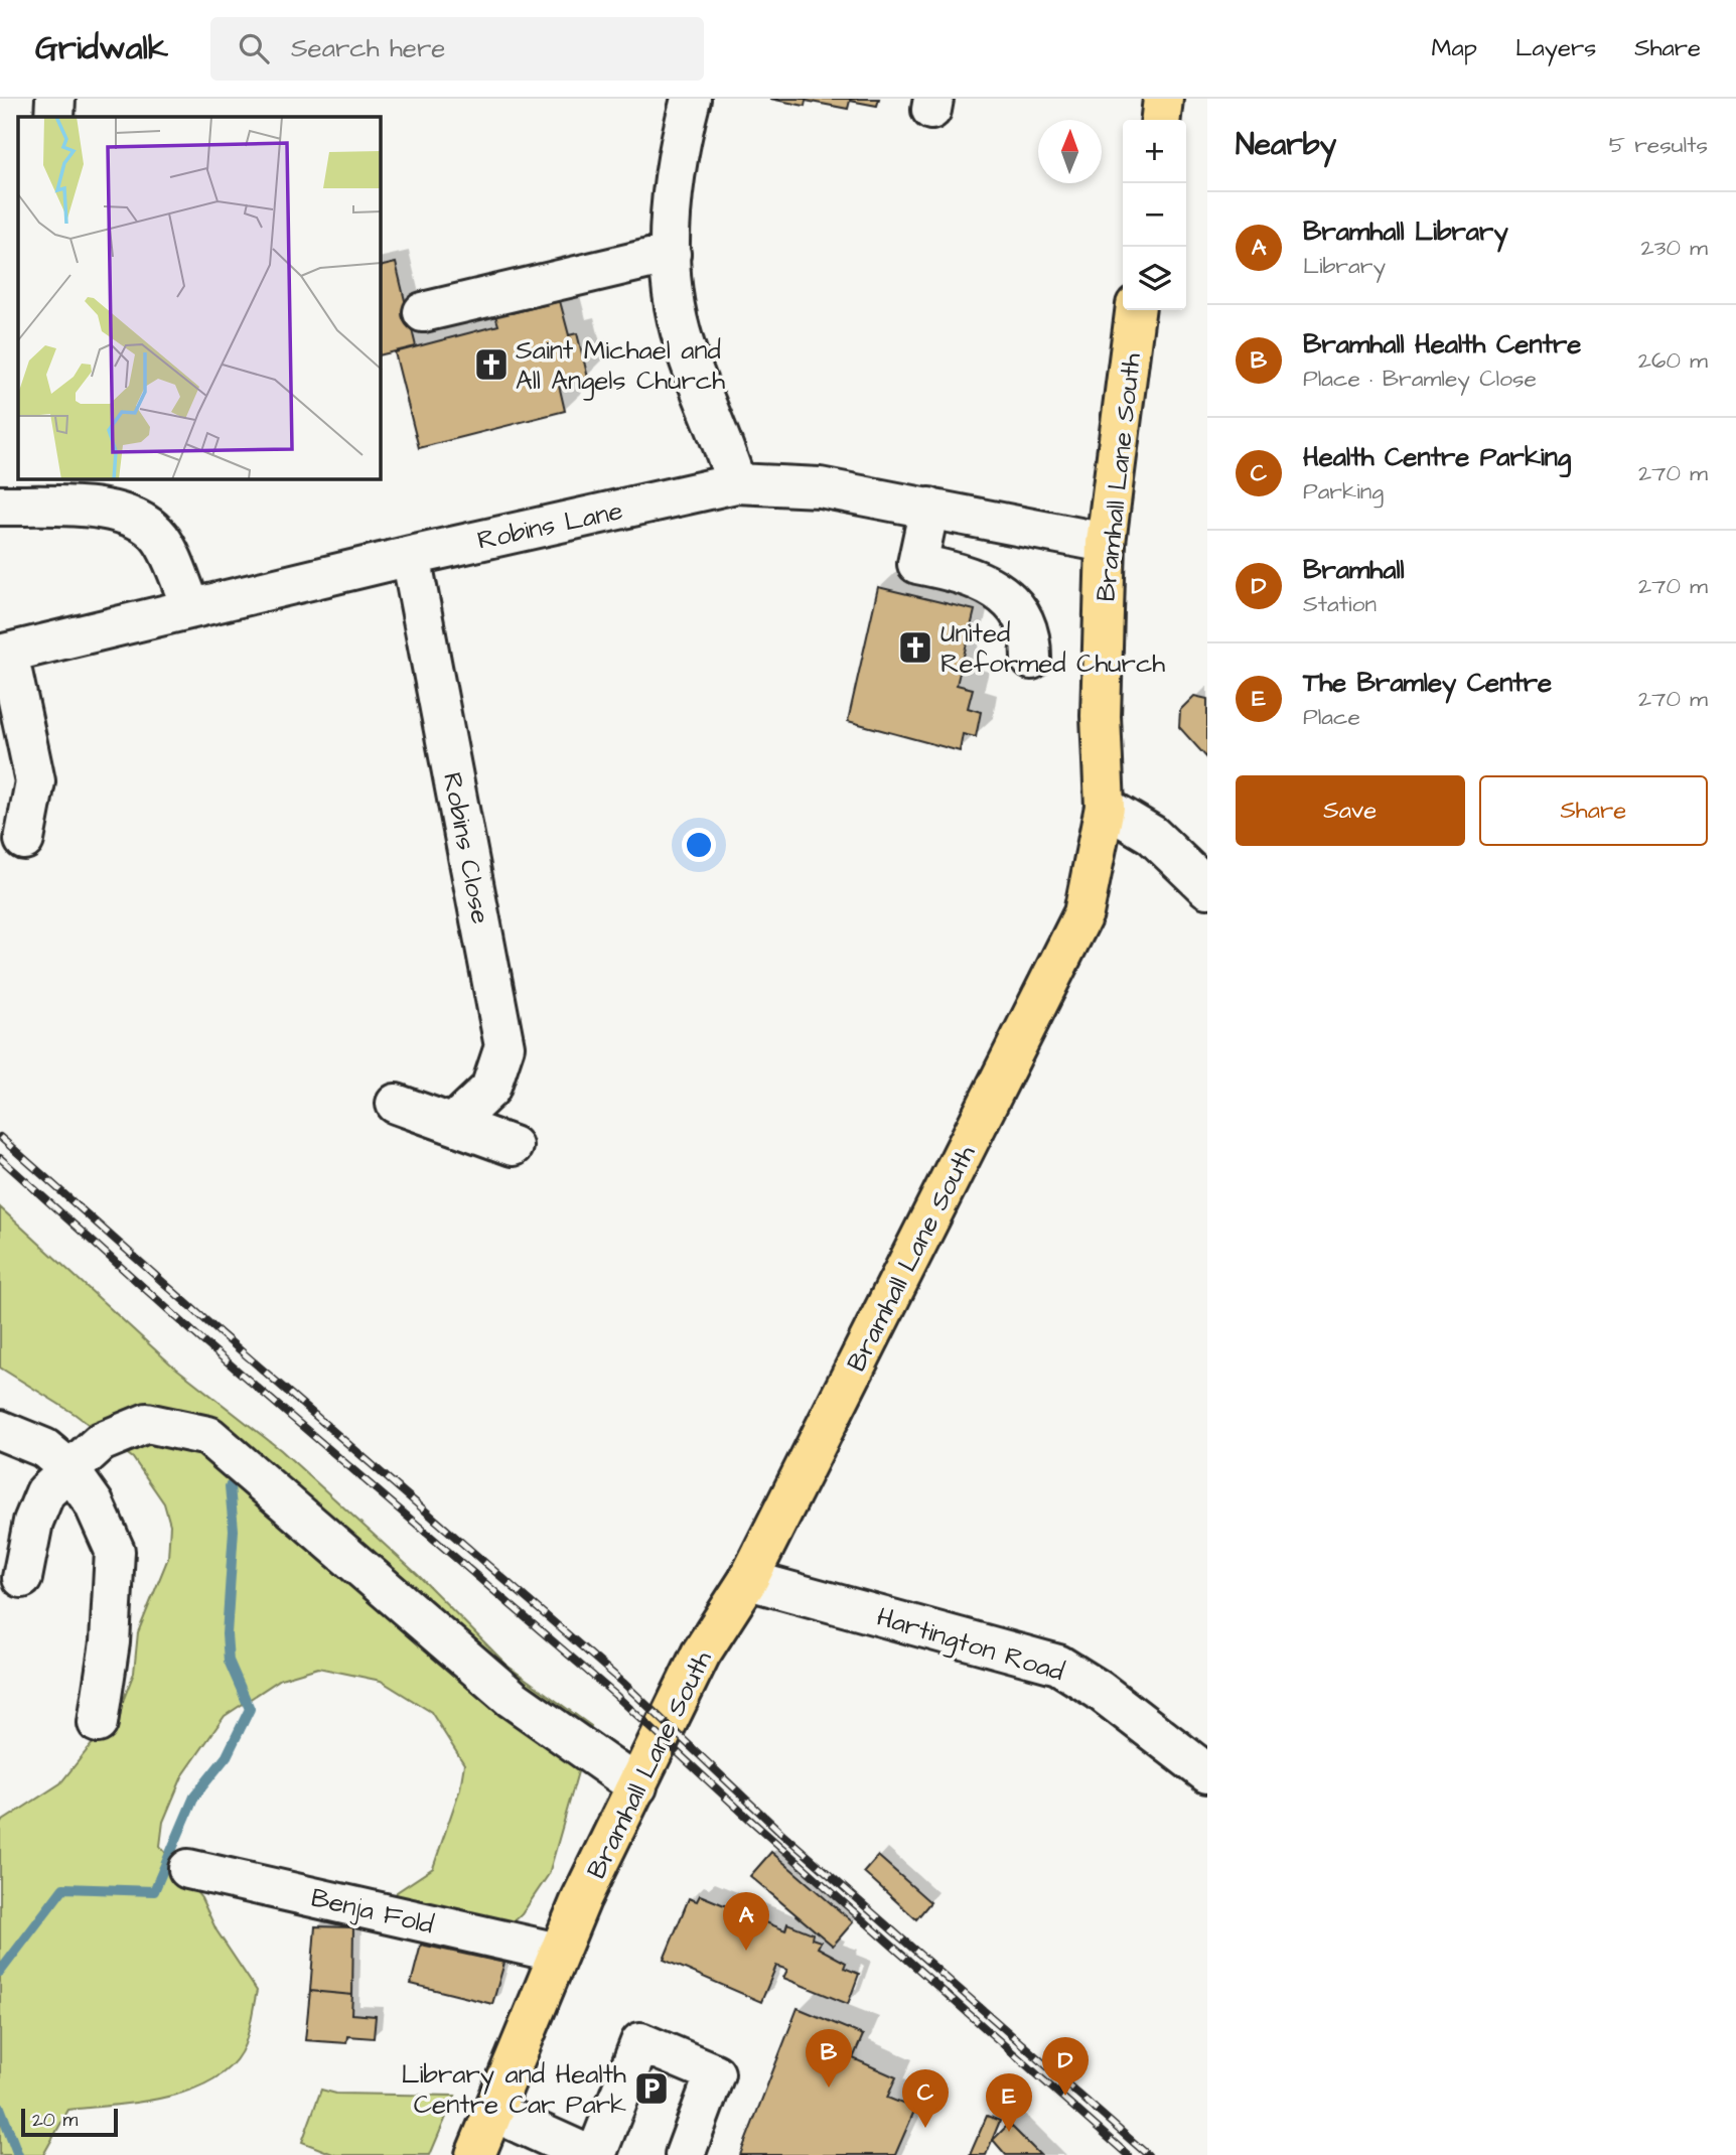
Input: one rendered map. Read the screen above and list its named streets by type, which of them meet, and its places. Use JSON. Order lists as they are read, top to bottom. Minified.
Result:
{"streets":{"main road":["Bramhall Lane South"],"street":["Robins Lane","Robins Close","Hartington Road","Benja Fold"]},"crossings":[["Bramhall Lane South","Robins Lane"],["Bramhall Lane South","Hartington Road"],["Bramhall Lane South","Benja Fold"],["Robins Lane","Robins Close"]],"places":{"church":["Saint Michael and All Angels Church","United Reformed Church"],"parking":["Library and Health Centre Car Park"]},"scale_bar":"20 m","north":"top","page":{"header":"Gridwalk","search":"Search here","nav":["Map","Layers","Share"],"heading":["Nearby","5 results"],"map_buttons":["+","−"],"list":[{"mark":"A","name":"Bramhall Library","note":"Library","value":"230 m"},{"mark":"B","name":"Bramhall Health Centre","note":"Place · Bramley Close","value":"260 m"},{"mark":"C","name":"Health Centre Parking","note":"Parking","value":"270 m"},{"mark":"D","name":"Bramhall","note":"Station","value":"270 m"},{"mark":"E","name":"The Bramley Centre","note":"Place","value":"270 m"}],"buttons":["Save","Share"],"pins":["A","B","D","C","E"],"scale":"20 m"}}
